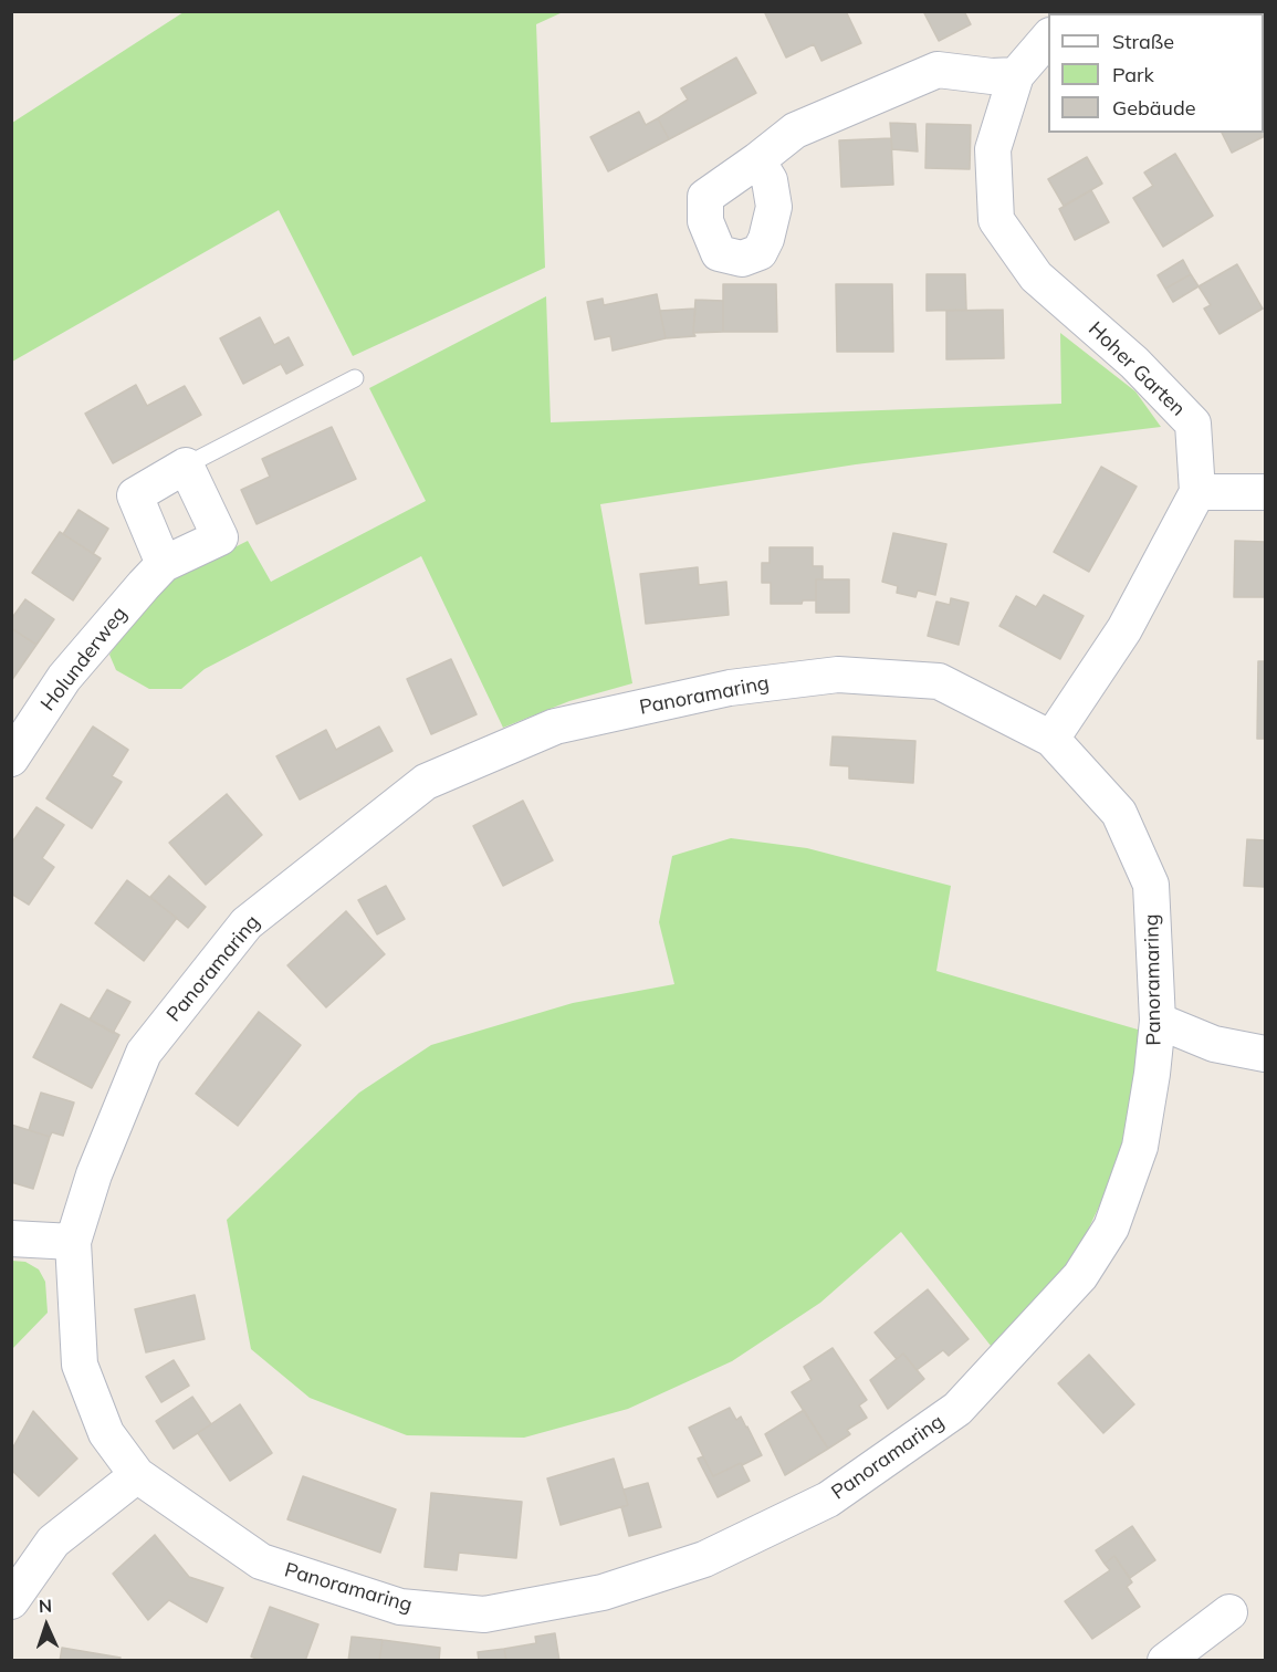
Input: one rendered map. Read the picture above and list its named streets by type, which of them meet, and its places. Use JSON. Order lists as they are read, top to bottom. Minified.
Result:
{"streets":{"street":["Hoher Garten","Holunderweg","Panoramaring"]},"legend":["Straße","Park","Gebäude"],"north":"top"}
